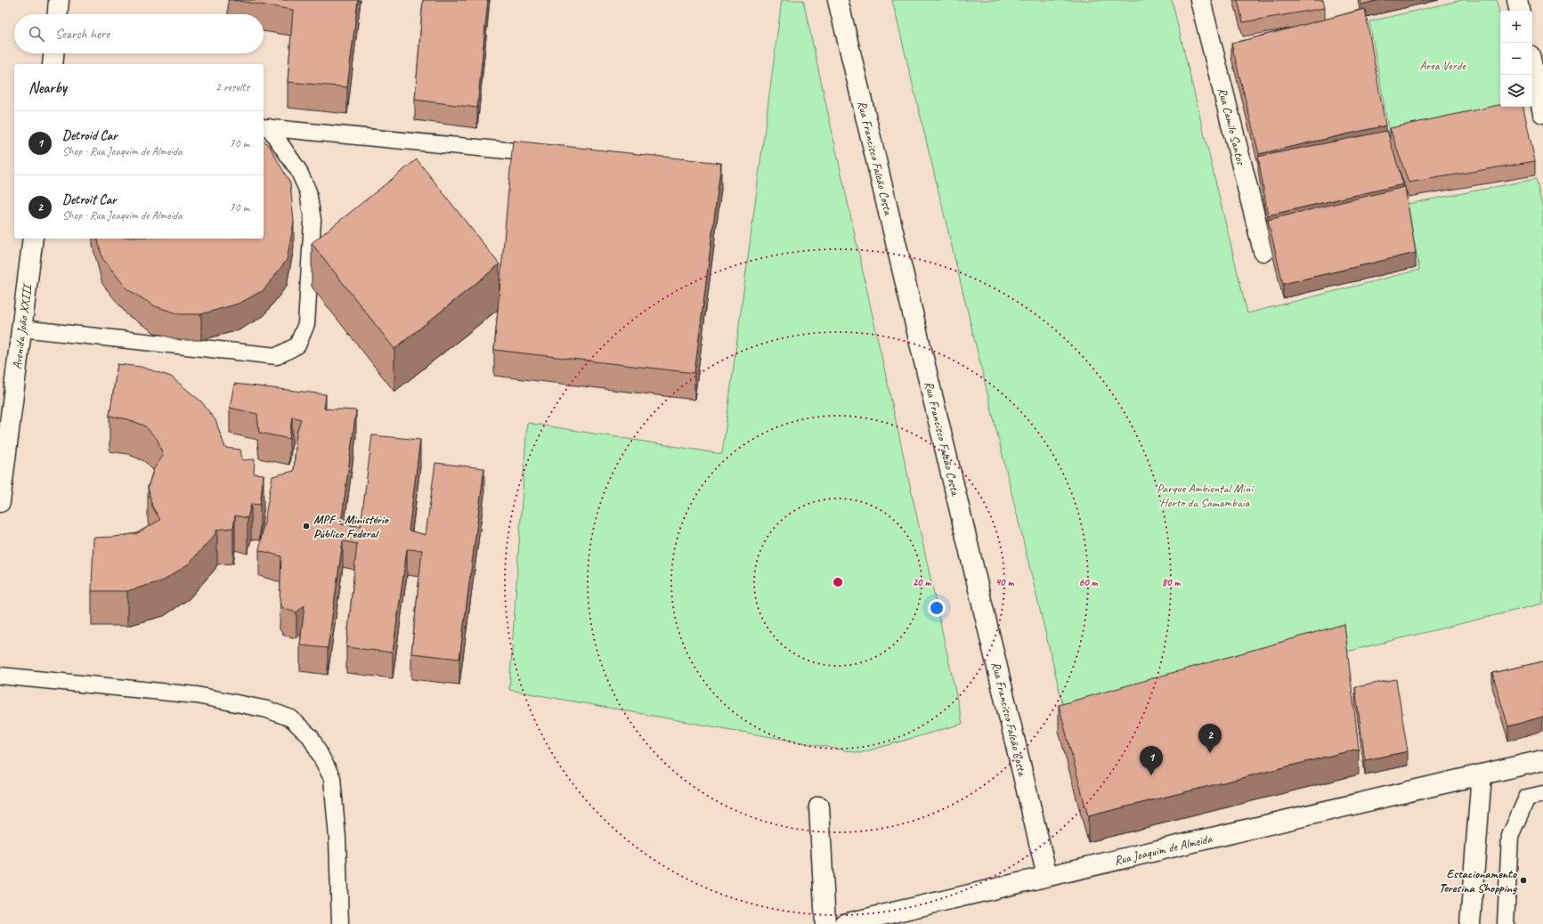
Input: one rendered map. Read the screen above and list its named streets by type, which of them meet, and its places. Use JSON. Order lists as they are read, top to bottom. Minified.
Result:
{"streets":{"street":["Rua Camilo Santos","Rua Francisco Falcão Costa","Avenida João XXIII","Rua Joaquim de Almeida"]},"crossings":[["Rua Francisco Falcão Costa","Rua Joaquim de Almeida"]],"parks":["Área Verde","Parque Ambiental Mini Horto da Samambaia"],"places":["MPF - Ministério Público Federal","Estacionamento Teresina Shopping"],"page":{"map_buttons":["+","−"],"search":"Search here","heading":["Nearby","2 results"],"list":[{"mark":"1","name":"Detroid Car","note":"Shop · Rua Joaquim de Almeida","value":"70 m"},{"mark":"2","name":"Detroit Car","note":"Shop · Rua Joaquim de Almeida","value":"70 m"}],"pins":["2","1"]},"rings":["20 m","40 m","60 m","80 m"]}
